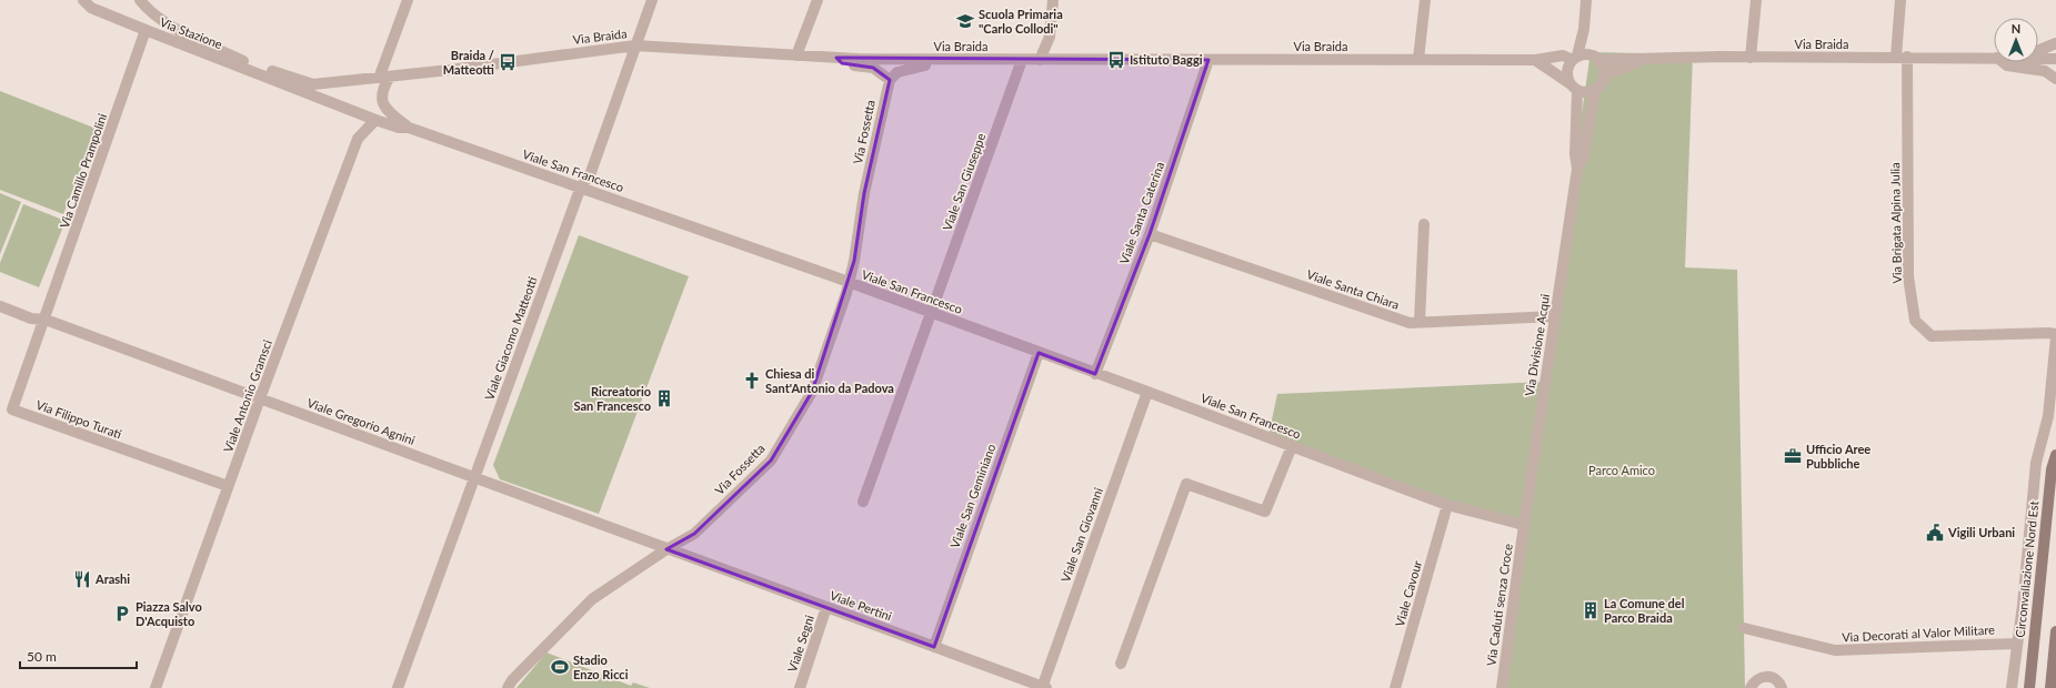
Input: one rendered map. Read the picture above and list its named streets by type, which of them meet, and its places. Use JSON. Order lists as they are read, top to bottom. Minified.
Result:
{"streets":{"main road":["Circonvallazione Nord Est"],"street":["Via Stazione","Via Braida","Via Fossetta","Via Camillo Prampolini","Viale San Francesco","Viale San Giuseppe","Viale Santa Caterina","Via Brigata Alpina Julia","Viale Santa Chiara","Viale Giacomo Matteotti","Via Divisione Acqui","Viale Antonio Gramsci","Via Filippo Turati","Viale Gregorio Agnini","Viale San Geminiano","Viale San Giovanni","Viale Cavour","Via Caduti senza Croce","Viale Pertini","Via Decorati al Valor Militare","Viale Segni"]},"crossings":[["Via Stazione","Via Braida"],["Via Stazione","Via Camillo Prampolini"],["Via Stazione","Viale San Francesco"],["Via Braida","Viale San Francesco"],["Via Braida","Viale San Giuseppe"],["Via Braida","Viale Santa Caterina"],["Via Braida","Via Brigata Alpina Julia"],["Via Braida","Viale Giacomo Matteotti"],["Via Braida","Via Divisione Acqui"],["Via Fossetta","Viale San Francesco"],["Via Fossetta","Viale Gregorio Agnini"],["Via Fossetta","Viale Pertini"],["Via Camillo Prampolini","Via Filippo Turati"],["Via Camillo Prampolini","Viale Gregorio Agnini"],["Viale San Francesco","Viale San Giuseppe"],["Viale San Francesco","Viale Santa Caterina"],["Viale San Francesco","Viale Giacomo Matteotti"],["Viale San Francesco","Via Divisione Acqui"],["Viale San Francesco","Viale Antonio Gramsci"],["Viale San Francesco","Viale San Geminiano"],["Viale San Francesco","Viale San Giovanni"],["Viale San Francesco","Viale Cavour"],["Viale San Francesco","Via Caduti senza Croce"],["Viale Santa Caterina","Viale Santa Chiara"],["Viale Santa Chiara","Via Divisione Acqui"],["Viale Giacomo Matteotti","Viale Gregorio Agnini"],["Via Divisione Acqui","Via Caduti senza Croce"],["Viale Antonio Gramsci","Via Filippo Turati"],["Viale Antonio Gramsci","Viale Gregorio Agnini"],["Via Filippo Turati","Viale Gregorio Agnini"],["Viale Gregorio Agnini","Viale Pertini"],["Viale San Geminiano","Viale Pertini"],["Viale San Giovanni","Viale Pertini"],["Circonvallazione Nord Est","Via Decorati al Valor Militare"],["Viale Pertini","Viale Segni"]],"parks":["Parco Amico"],"places":{"school or university":["Scuola Primaria \"Carlo Collodi\""],"bus stop":["Istituto Baggi","Braida / Matteotti"],"church":["Chiesa di Sant'Antonio da Padova"],"building":["Ricreatorio San Francesco","La Comune del Parco Braida"],"office":["Ufficio Aree Pubbliche"],"public building":["Vigili Urbani"],"restaurant":["Arashi"],"parking":["Piazza Salvo D'Acquisto"],"sports":["Stadio Enzo Ricci"]},"scale_bar":"50 m","north":"top"}
